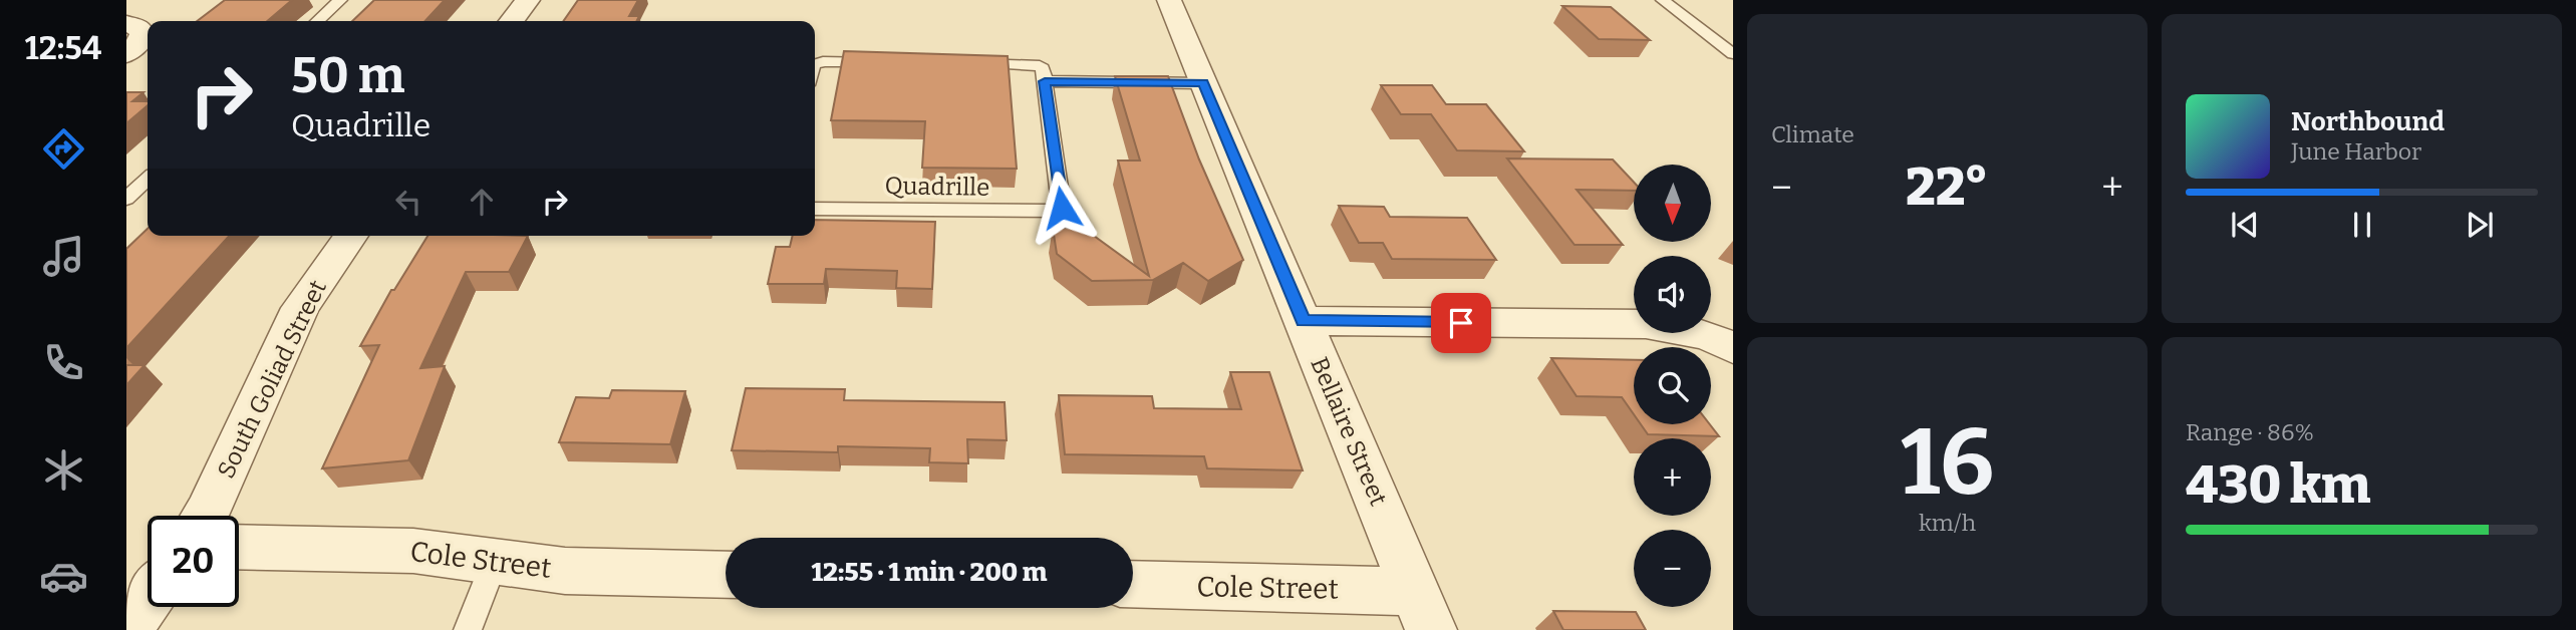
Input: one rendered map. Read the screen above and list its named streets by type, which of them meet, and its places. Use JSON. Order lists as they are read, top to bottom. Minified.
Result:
{"streets":{"street":["South Goliad Street","Bellaire Street","Cole Street"],"lane":["Quadrille"]},"crossings":[["Bellaire Street","Cole Street"]],"north":"bottom","page":{"tabs":"12:54","tile":["Climate",["16","km/h"],["Range · 86%","430 km"]],"turn":["50 m","Quadrille"],"song":["Northbound","June Harbor"],"heat":["−","22°","+"],"map_buttons":["+","−"],"limit":"20","trip":"12:55 · 1 min · 200 m"}}
